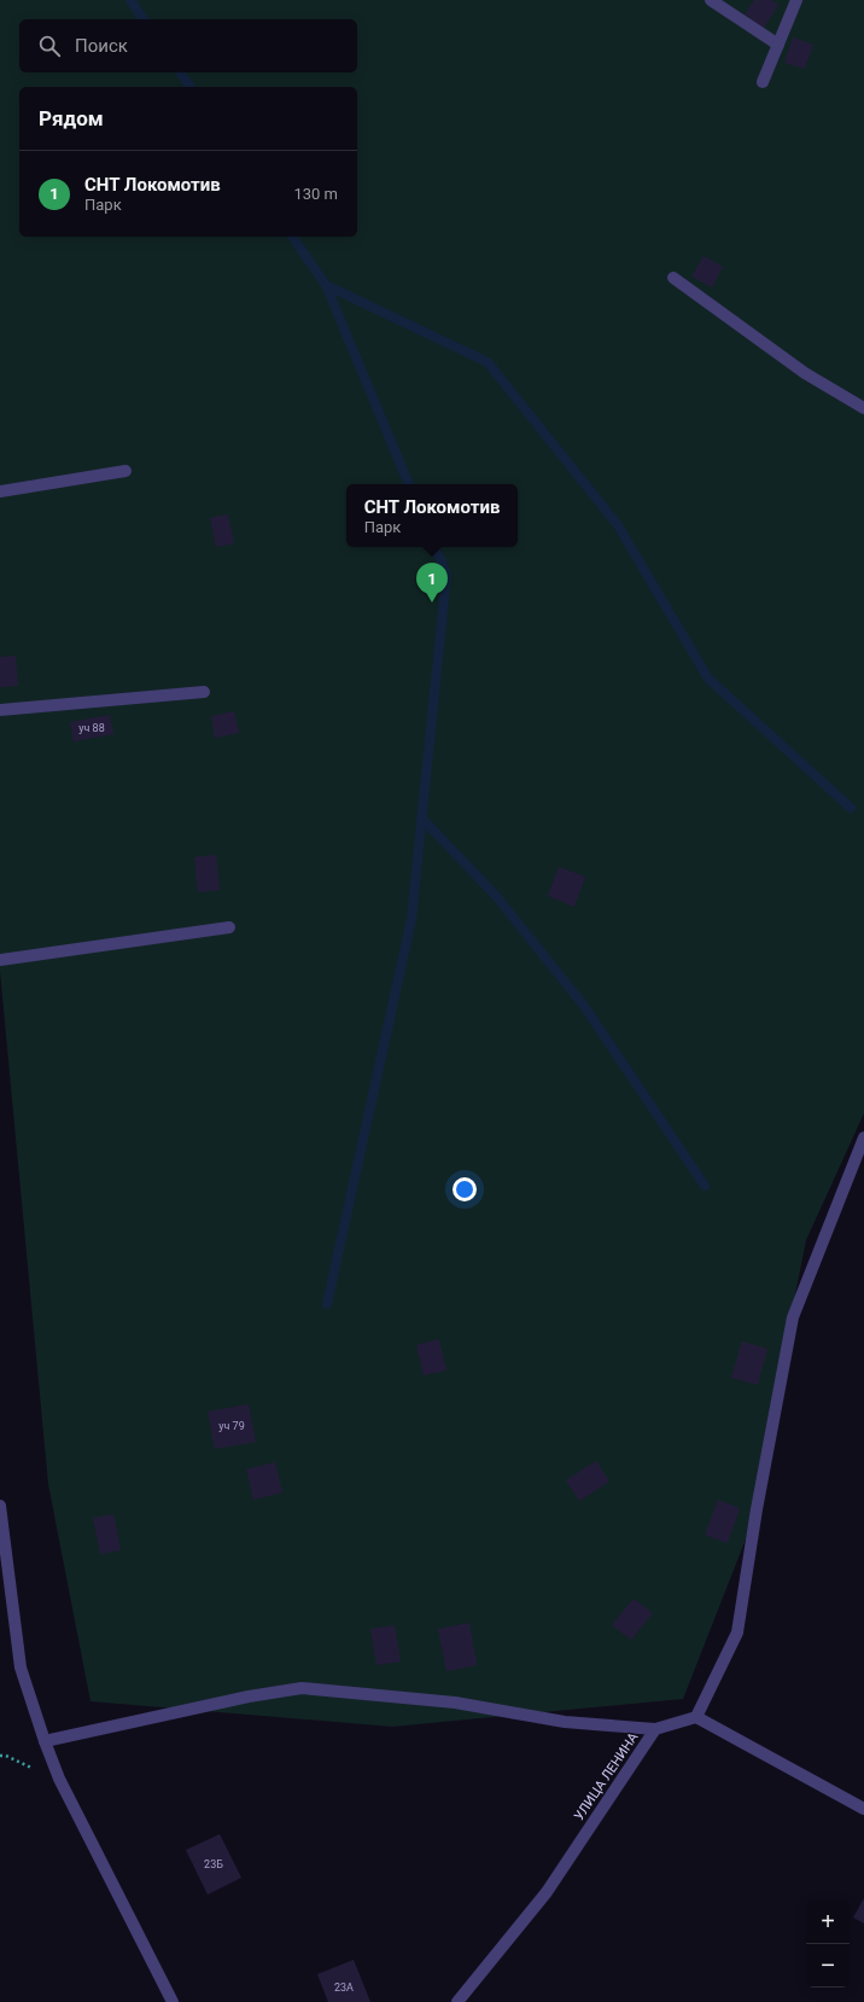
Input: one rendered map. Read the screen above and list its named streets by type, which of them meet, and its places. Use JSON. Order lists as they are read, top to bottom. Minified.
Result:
{"streets":{"street":["УЛИЦА ЛЕНИНА"]},"house_numbers":["уч 88","уч 79","23Б","23А"],"page":{"search":"Поиск","heading":"Рядом","list":[{"mark":"1","name":"СНТ Локомотив","note":"Парк","value":"130 m"}],"popup":["СНТ Локомотив","Парк"],"pins":"1","map_buttons":["+","−"]}}
